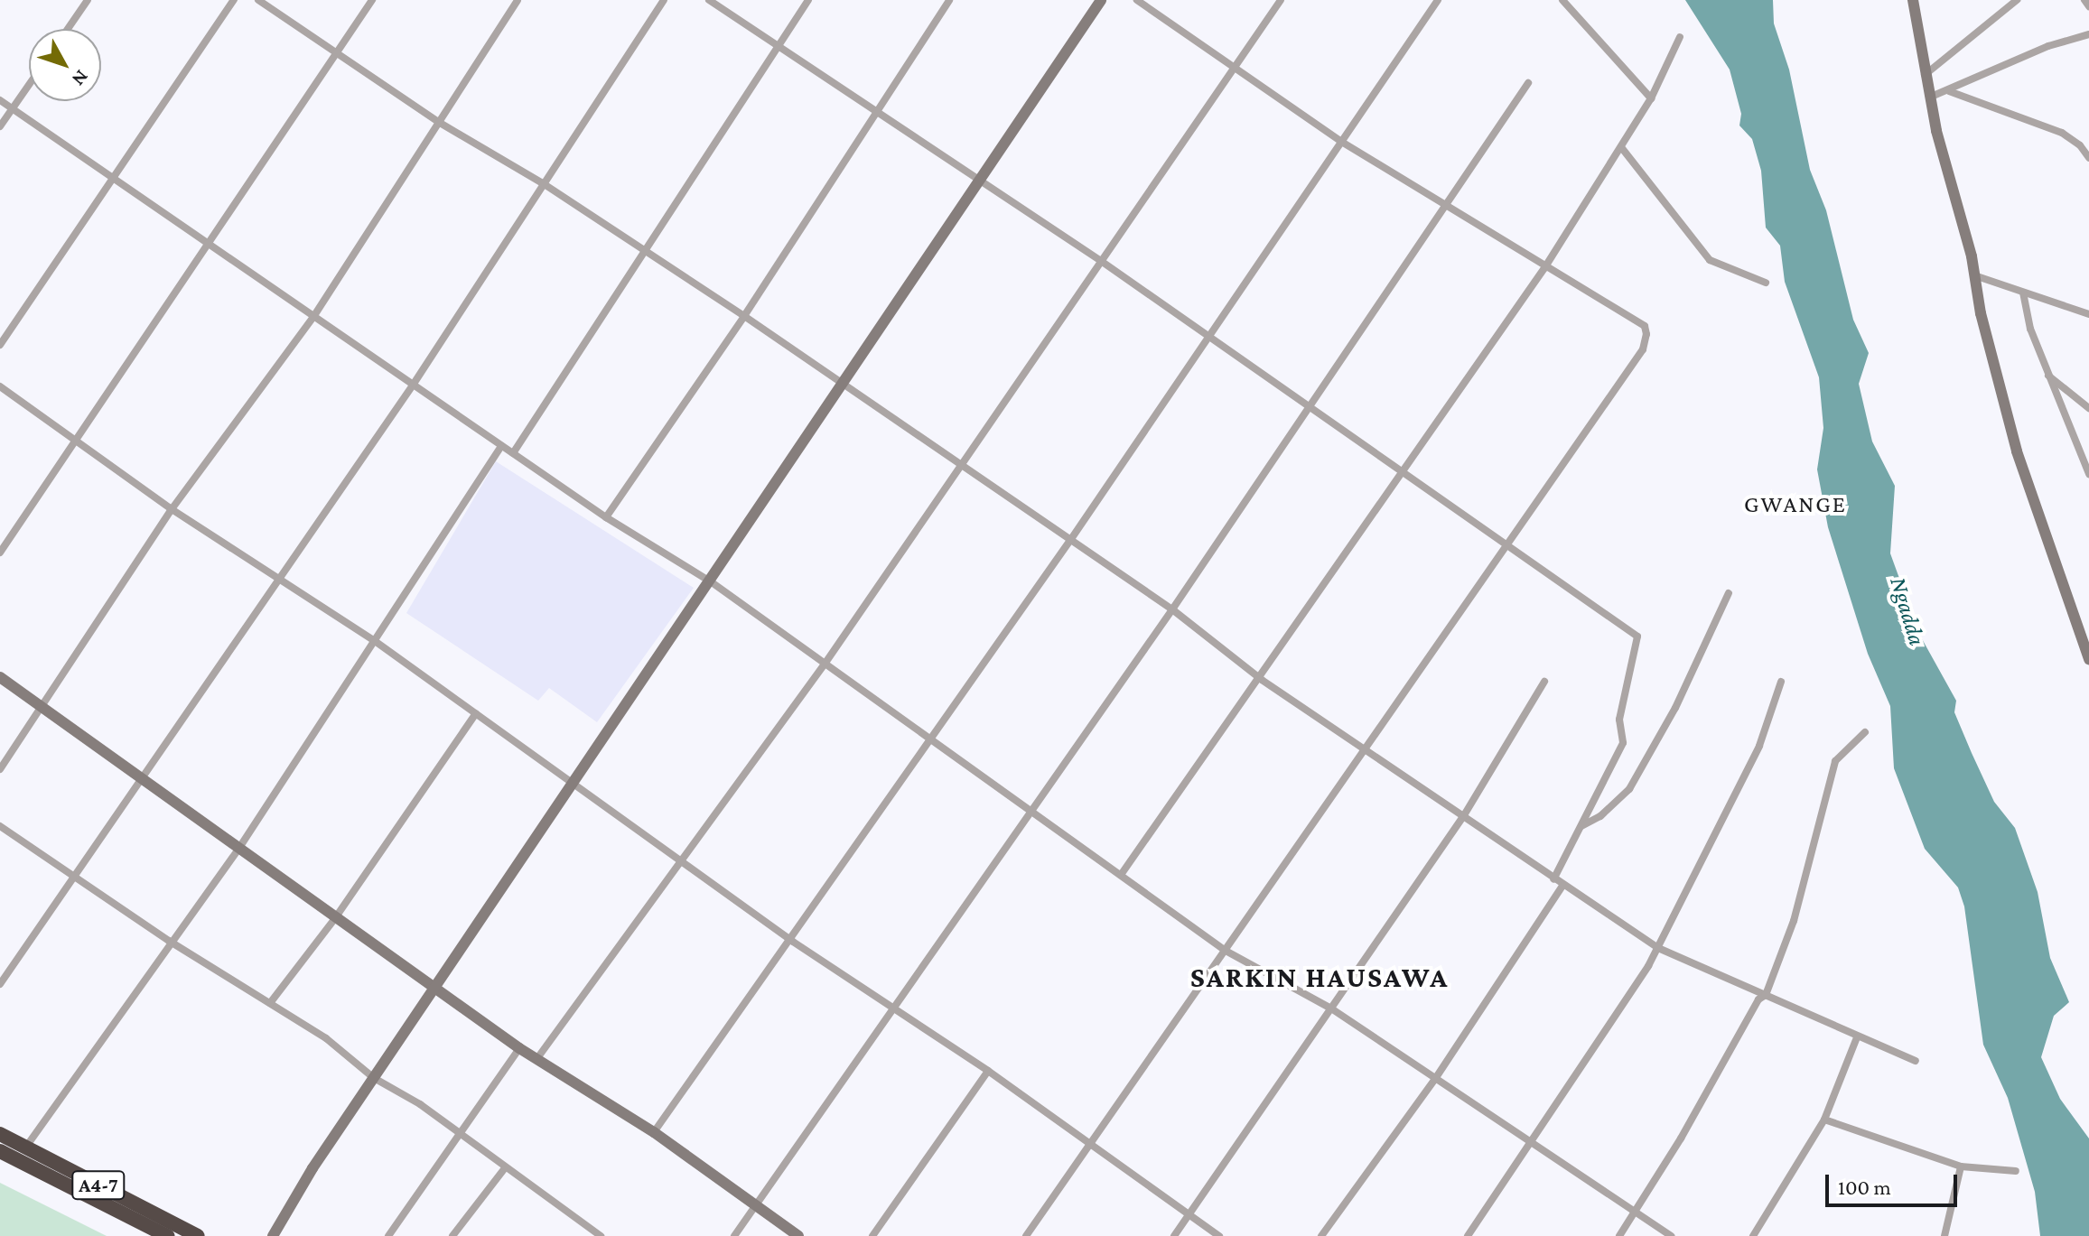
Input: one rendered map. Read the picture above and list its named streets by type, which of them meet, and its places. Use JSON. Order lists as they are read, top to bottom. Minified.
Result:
{"streets":{"highway":["A4-7"]},"districts":["GWANGE","SARKIN HAUSAWA"],"water":["Ngadda"],"scale_bar":"100 m","north":"bottom right"}
